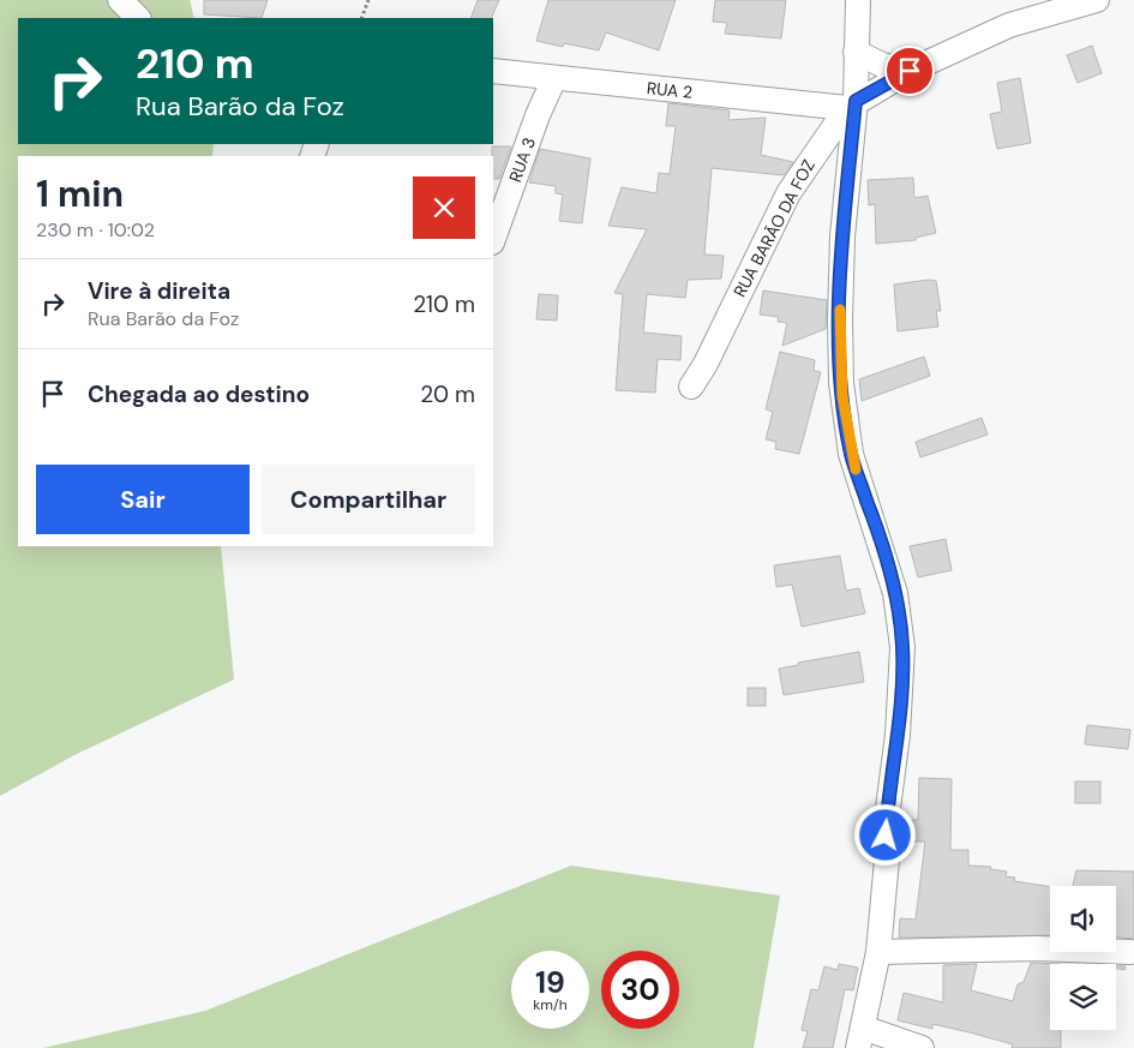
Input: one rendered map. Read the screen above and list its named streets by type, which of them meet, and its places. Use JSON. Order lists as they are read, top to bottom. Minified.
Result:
{"streets":{"street":["RUA 2","RUA 3","RUA BARÃO DA FOZ"]},"crossings":[["RUA 2","RUA 3"],["RUA 2","RUA BARÃO DA FOZ"]],"page":{"turn":["210 m","Rua Barão da Foz"],"heading":["1 min","230 m · 10:02"],"list":[{"name":"Vire à direita","note":"Rua Barão da Foz","value":"210 m"},{"name":"Chegada ao destino","value":"20 m"}],"buttons":["Sair","Compartilhar"],"speed":"19 km/h","limit":"30"}}
